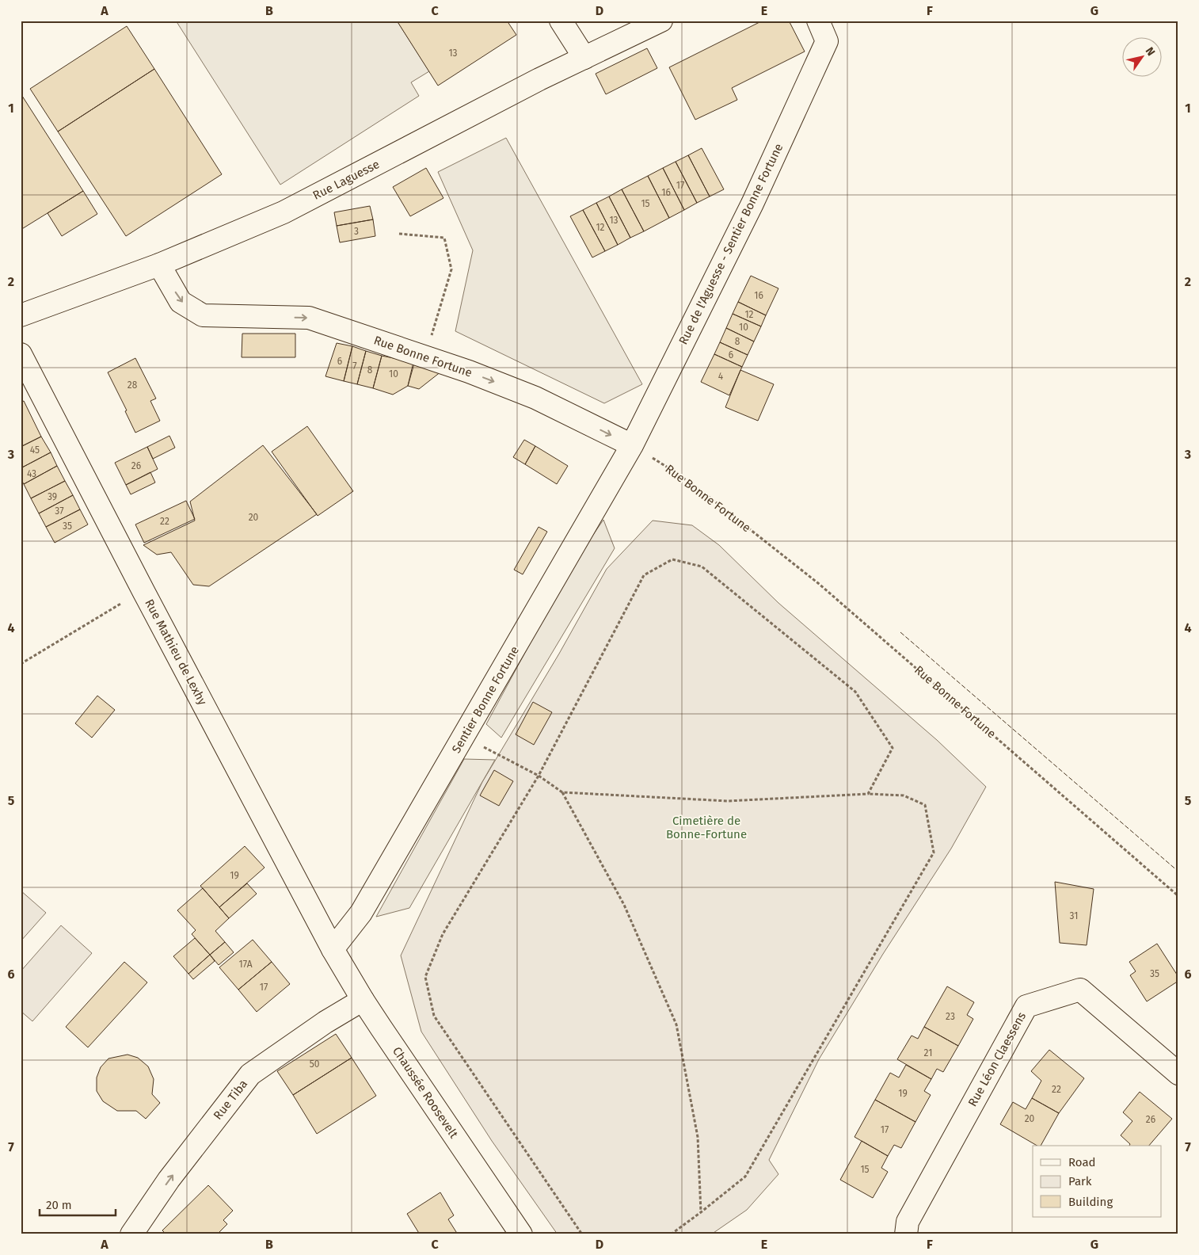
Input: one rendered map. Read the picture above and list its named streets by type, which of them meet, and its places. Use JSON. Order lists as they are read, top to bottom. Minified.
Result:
{"streets":{"street":["Rue Laguesse","Rue de l'Aguesse - Sentier Bonne Fortune","Rue Bonne Fortune","Rue Mathieu de Lexhy","Sentier Bonne Fortune","Rue Léon Claessens","Chaussée Roosevelt","Rue Tiba"]},"crossings":[["Rue Laguesse","Rue Bonne Fortune"],["Rue de l'Aguesse - Sentier Bonne Fortune","Rue Bonne Fortune"],["Rue de l'Aguesse - Sentier Bonne Fortune","Sentier Bonne Fortune"],["Rue Bonne Fortune","Sentier Bonne Fortune"],["Rue Mathieu de Lexhy","Sentier Bonne Fortune"],["Rue Mathieu de Lexhy","Chaussée Roosevelt"],["Sentier Bonne Fortune","Chaussée Roosevelt"],["Chaussée Roosevelt","Rue Tiba"]],"one_way":["Rue Bonne Fortune","Rue Tiba"],"parks":["Cimetière de Bonne-Fortune"],"house_numbers":["13","17","16","15","13","12","3","16","12","10","8","6","6","7","8","10","4","28","45","26","43","39","37","20","22","35","19","31","17A","35","17","23","21","50","22","19","20","26","17","15"],"legend":["Road","Park","Building"],"scale_bar":"20 m","north":"top right","grid":{"columns":["A","B","C","D","E","F","G"],"rows":["1","2","3","4","5","6","7"]}}
